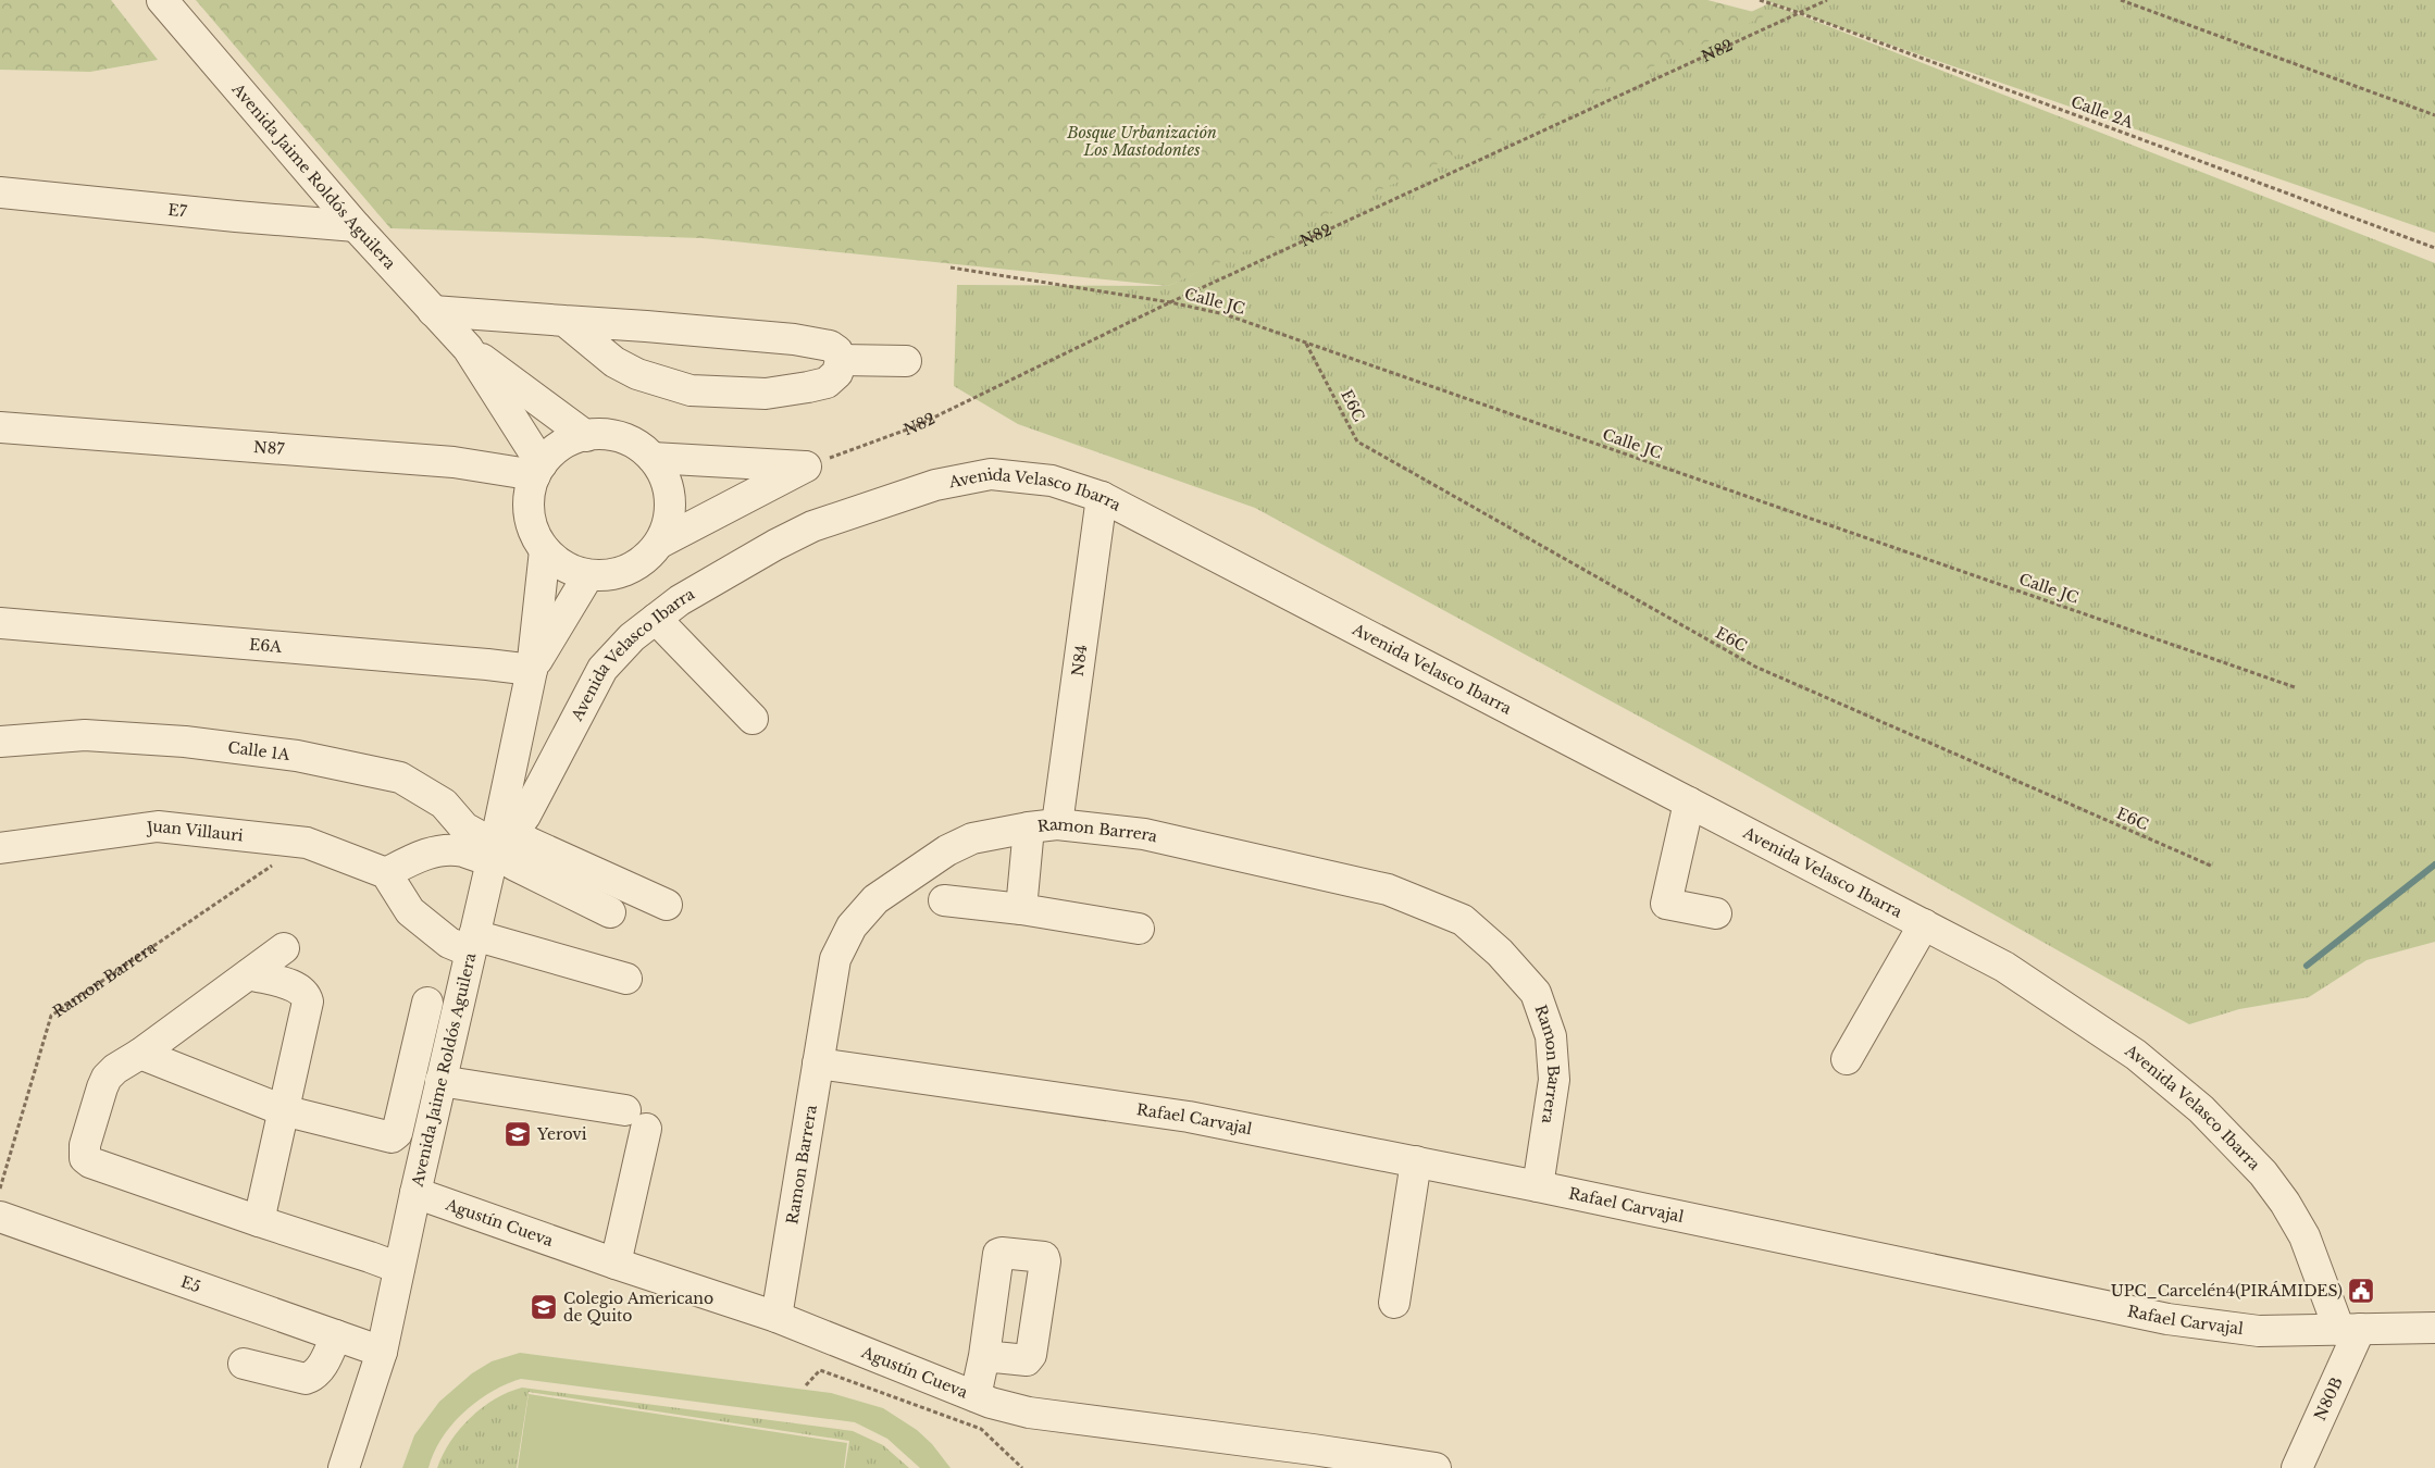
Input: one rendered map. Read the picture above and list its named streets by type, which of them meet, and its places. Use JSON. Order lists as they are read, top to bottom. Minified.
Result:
{"streets":{"street":["Avenida Jaime Roldós Aguilera","E7","N87","Avenida Velasco Ibarra","E6A","N84","Calle 1A","Juan Villauri","Ramon Barrera","Rafael Carvajal","Agustín Cueva","E5","N80B"],"path":["N82","Calle 2A","Calle JC","E6C"]},"crossings":[["N82","Calle 2A"],["N82","Calle JC"],["Avenida Jaime Roldós Aguilera","E7"],["Avenida Jaime Roldós Aguilera","N87"],["Avenida Jaime Roldós Aguilera","Avenida Velasco Ibarra"],["Avenida Jaime Roldós Aguilera","E6A"],["Avenida Jaime Roldós Aguilera","Calle 1A"],["Avenida Jaime Roldós Aguilera","Agustín Cueva"],["Avenida Jaime Roldós Aguilera","E5"],["Calle JC","E6C"],["Avenida Velasco Ibarra","N84"],["Avenida Velasco Ibarra","Calle 1A"],["Avenida Velasco Ibarra","Rafael Carvajal"],["Avenida Velasco Ibarra","N80B"],["N84","Ramon Barrera"],["Juan Villauri","Ramon Barrera"],["Ramon Barrera","Rafael Carvajal"],["Ramon Barrera","Agustín Cueva"],["Rafael Carvajal","N80B"]],"parks":["Bosque Urbanización Los Mastodontes"],"places":{"school or university":["Yerovi","Colegio Americano de Quito"],"public building":["UPC_Carcelén4(PIRÁMIDES)"]}}
